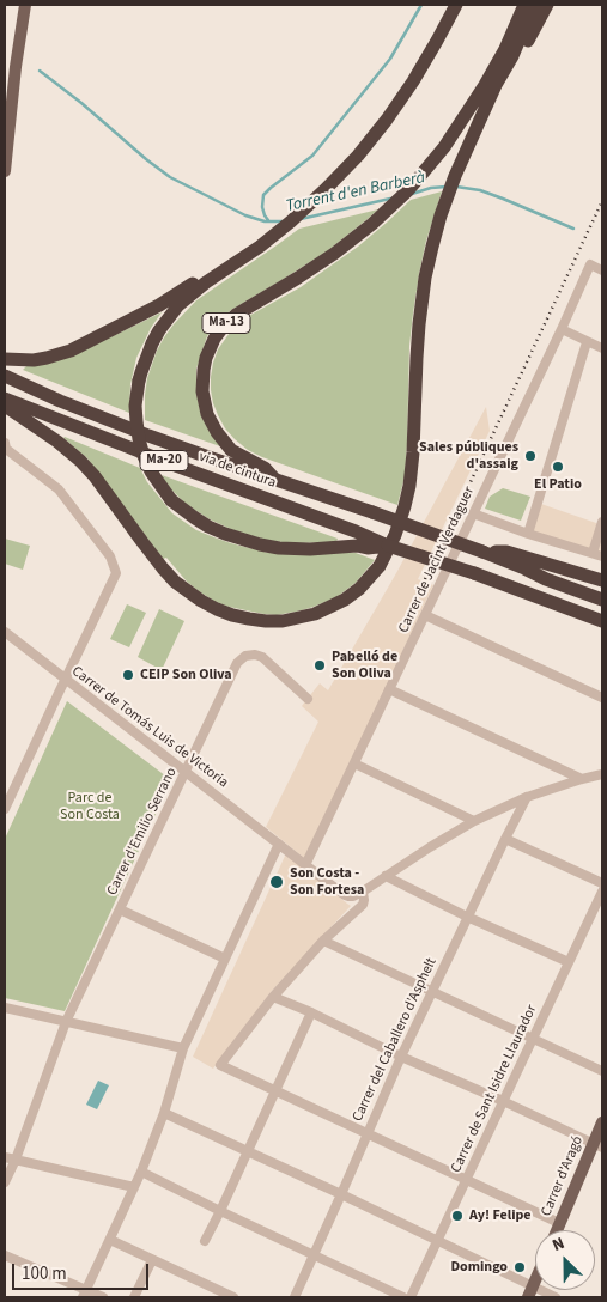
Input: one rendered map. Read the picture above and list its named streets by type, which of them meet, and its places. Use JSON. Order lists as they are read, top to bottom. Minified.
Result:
{"streets":{"highway":["Ma-13","Ma-20","via de cintura"],"main road":["Carrer d'Aragó"],"street":["Carrer de Jacint Verdaguer","Carrer de Tomás Luis de Victoria","Carrer d'Emilio Serrano","Carrer del Caballero d'Asphelt","Carrer de Sant Isidre Llaurador"]},"crossings":[["Ma-13","Ma-20"],["Ma-13","via de cintura"],["Ma-20","via de cintura"],["Carrer de Jacint Verdaguer","Carrer de Tomás Luis de Victoria"],["Carrer de Tomás Luis de Victoria","Carrer d'Emilio Serrano"]],"water":["Torrent d'en Barberà"],"parks":["Parc de Son Costa"],"places":["Sales públiques d'assaig","El Patio","Pabelló de Son Oliva","CEIP Son Oliva","Son Costa - Son Fortesa","Ay! Felipe","Domingo"],"scale_bar":"100 m","north":"top left"}
